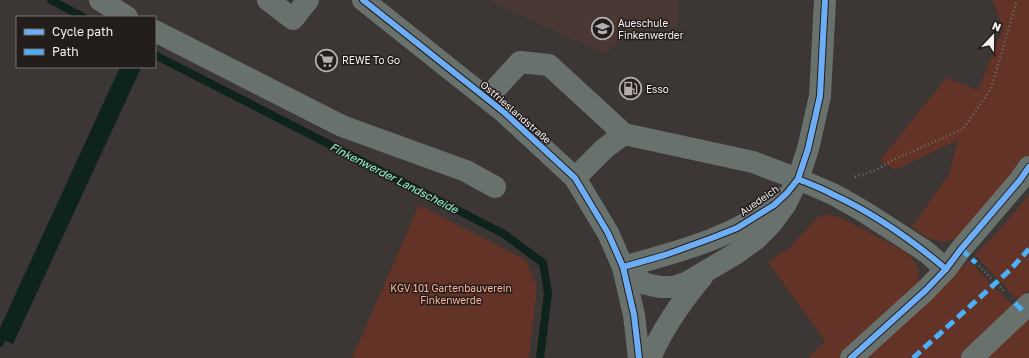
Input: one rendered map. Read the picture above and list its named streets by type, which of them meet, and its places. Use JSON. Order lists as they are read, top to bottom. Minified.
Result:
{"streets":{"street":["Ostfrieslandstraße","Auedeich"]},"crossings":[["Ostfrieslandstraße","Auedeich"]],"water":["Finkenwerder Landscheide"],"parks":["KGV 101 Gartenbauverein Finkenwerde"],"places":{"school or university":["Aueschule Finkenwerder"],"supermarket":["REWE To Go"],"fuel station":["Esso"]},"legend":["Cycle path","Path"],"north":"top"}
